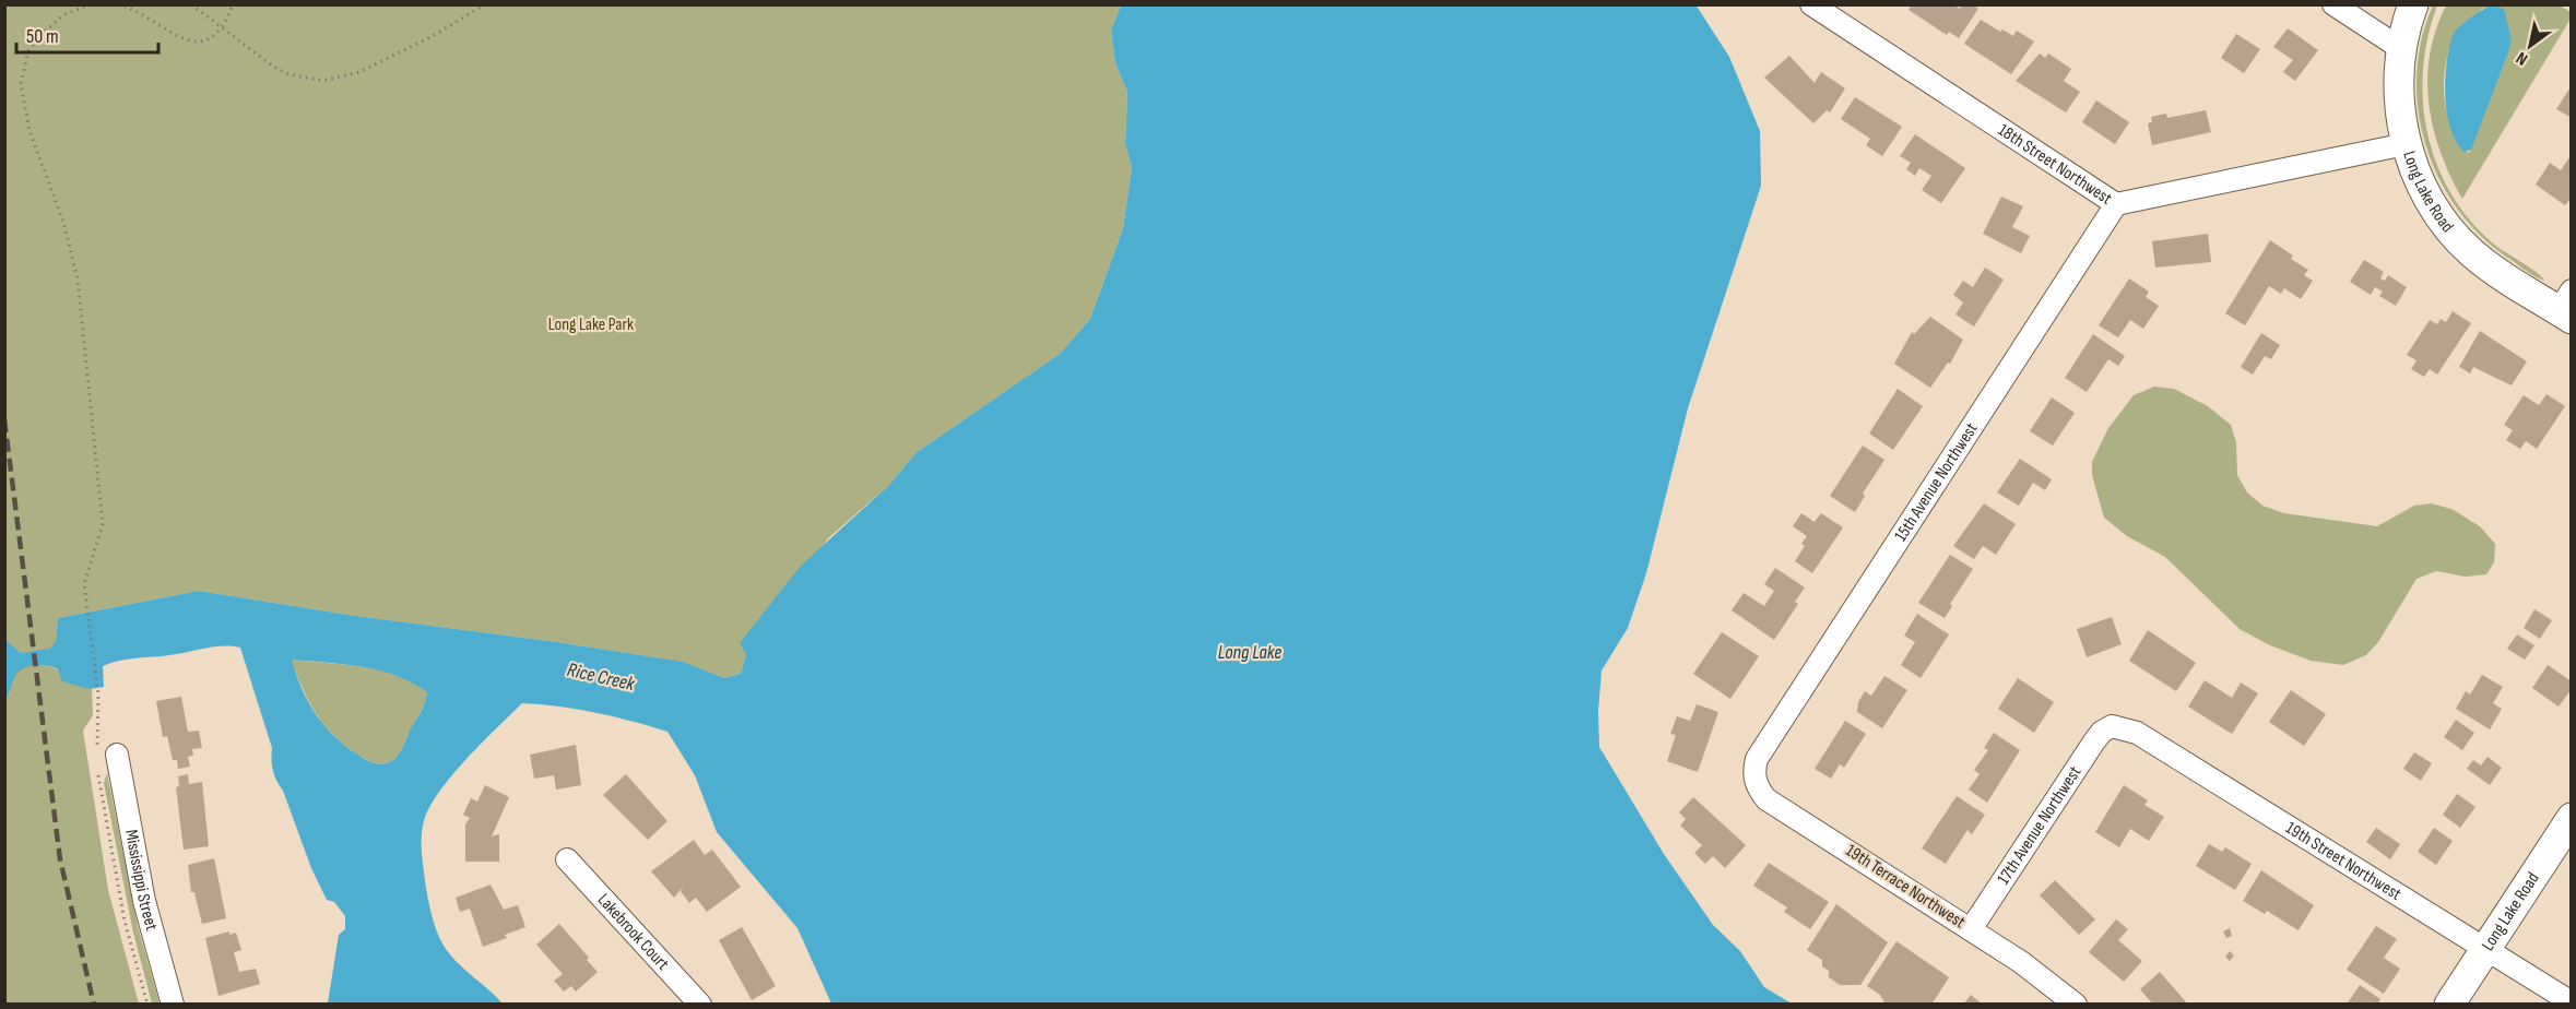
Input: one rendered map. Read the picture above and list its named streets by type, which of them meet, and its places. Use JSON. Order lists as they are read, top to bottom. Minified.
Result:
{"streets":{"street":["18th Street Northwest","Long Lake Road","15th Avenue Northwest","17th Avenue Northwest","19th Street Northwest","Mississippi Street","19th Terrace Northwest","Lakebrook Court"]},"crossings":[["18th Street Northwest","Long Lake Road"],["18th Street Northwest","15th Avenue Northwest"],["Long Lake Road","19th Street Northwest"],["15th Avenue Northwest","19th Terrace Northwest"],["17th Avenue Northwest","19th Street Northwest"],["17th Avenue Northwest","19th Terrace Northwest"]],"water":["Long Lake","Rice Creek"],"parks":["Long Lake Park"],"scale_bar":"50 m","north":"bottom left"}
